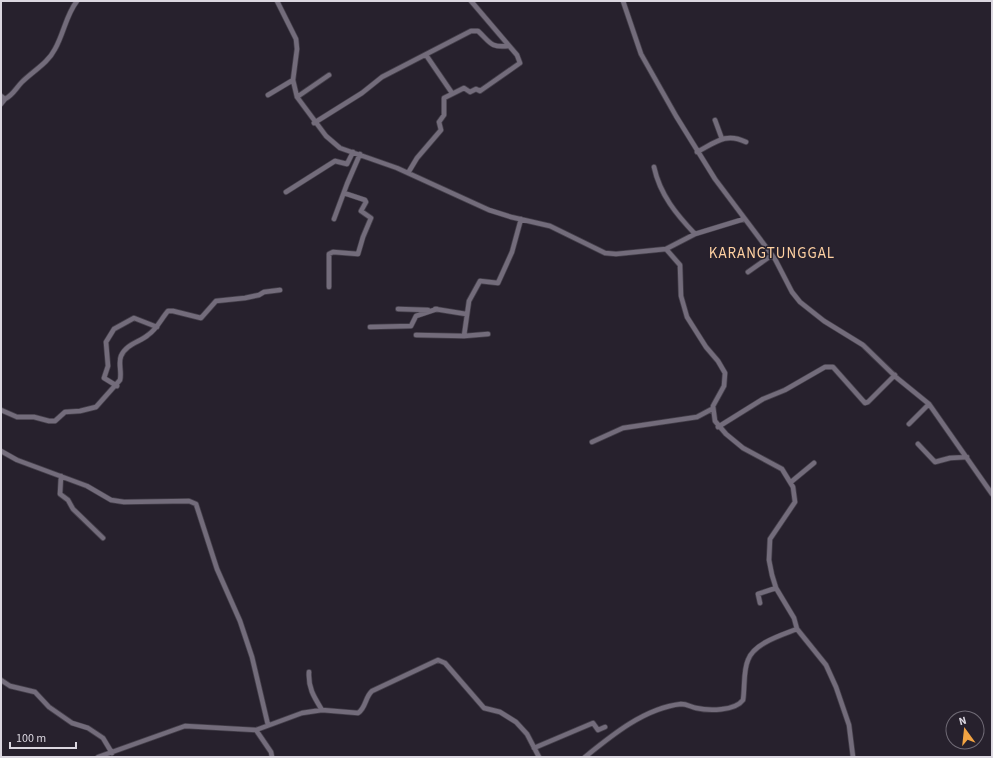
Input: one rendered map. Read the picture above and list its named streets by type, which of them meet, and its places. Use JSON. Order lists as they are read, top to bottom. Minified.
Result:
{"districts":["KARANGTUNGGAL"],"scale_bar":"100 m","north":"top"}
